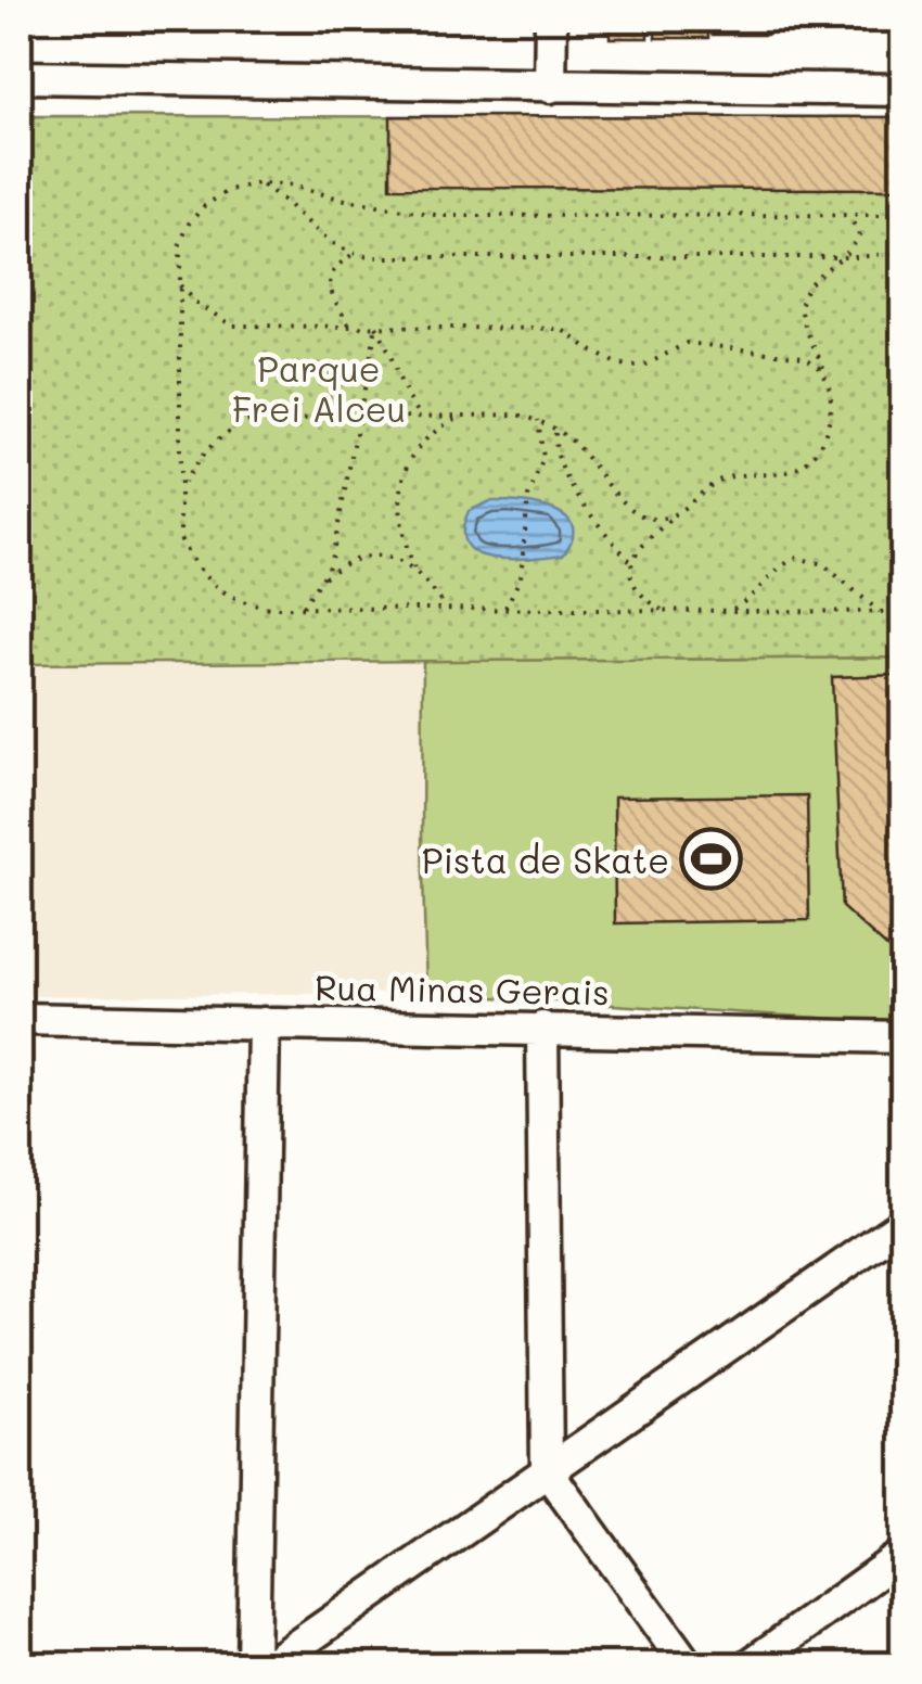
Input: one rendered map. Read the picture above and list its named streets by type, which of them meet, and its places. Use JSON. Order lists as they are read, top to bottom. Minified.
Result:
{"streets":{"street":["Rua Minas Gerais"]},"parks":["Parque Frei Alceu"],"places":{"sports":["Pista de Skate"]}}
